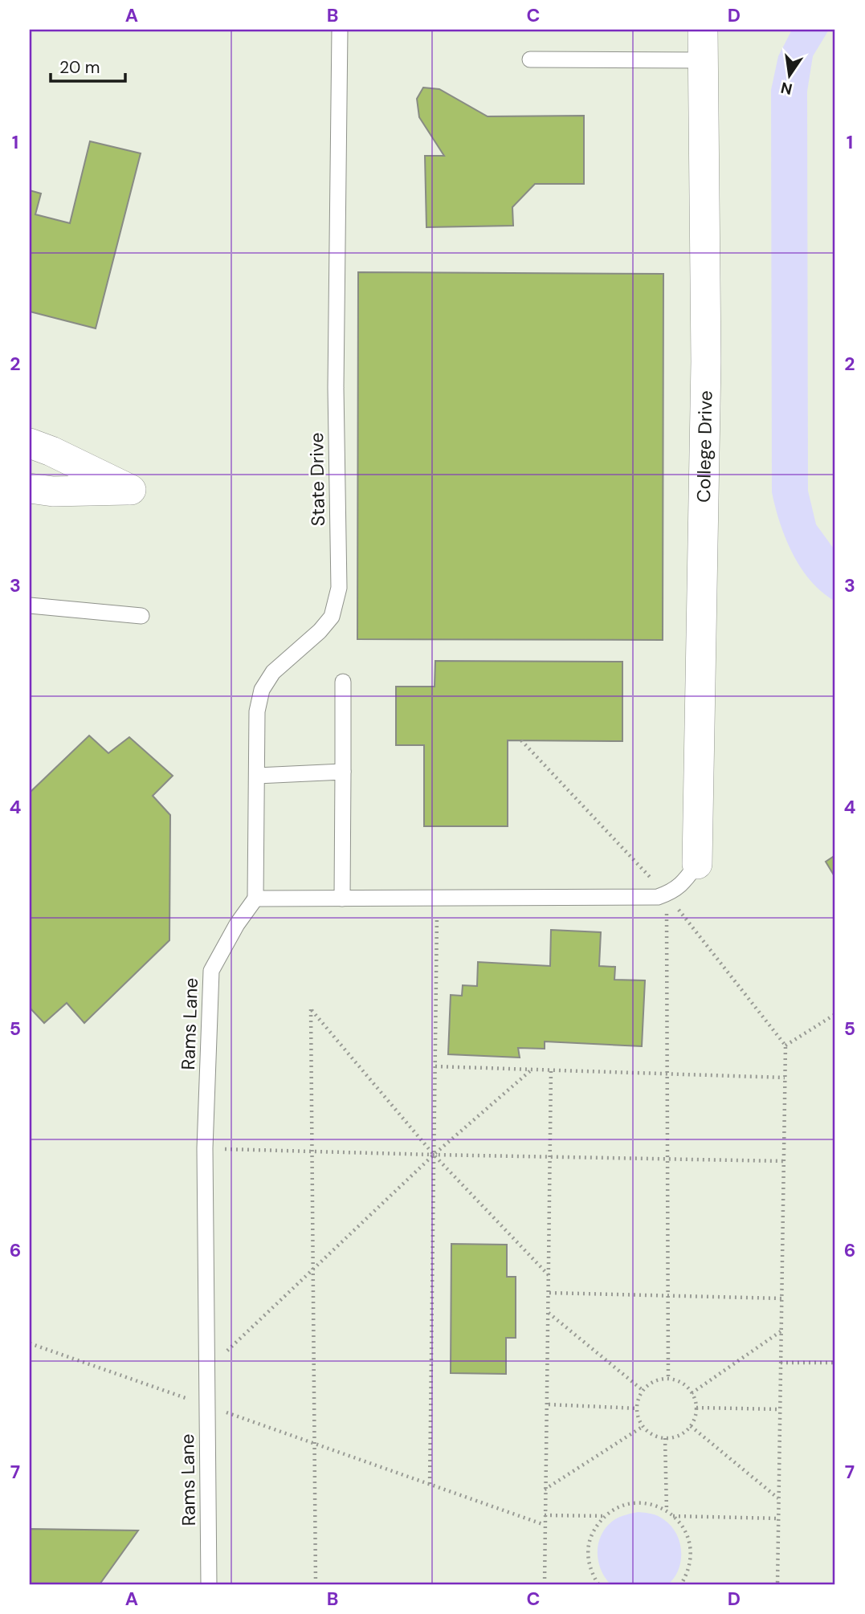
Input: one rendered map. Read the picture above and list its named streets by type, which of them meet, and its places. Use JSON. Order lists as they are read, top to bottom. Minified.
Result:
{"streets":{"street":["College Drive"],"lane":["State Drive","Rams Lane"]},"crossings":[["State Drive","Rams Lane"]],"scale_bar":"20 m","north":"bottom","grid":{"columns":["A","B","C","D"],"rows":["1","2","3","4","5","6","7"]}}
